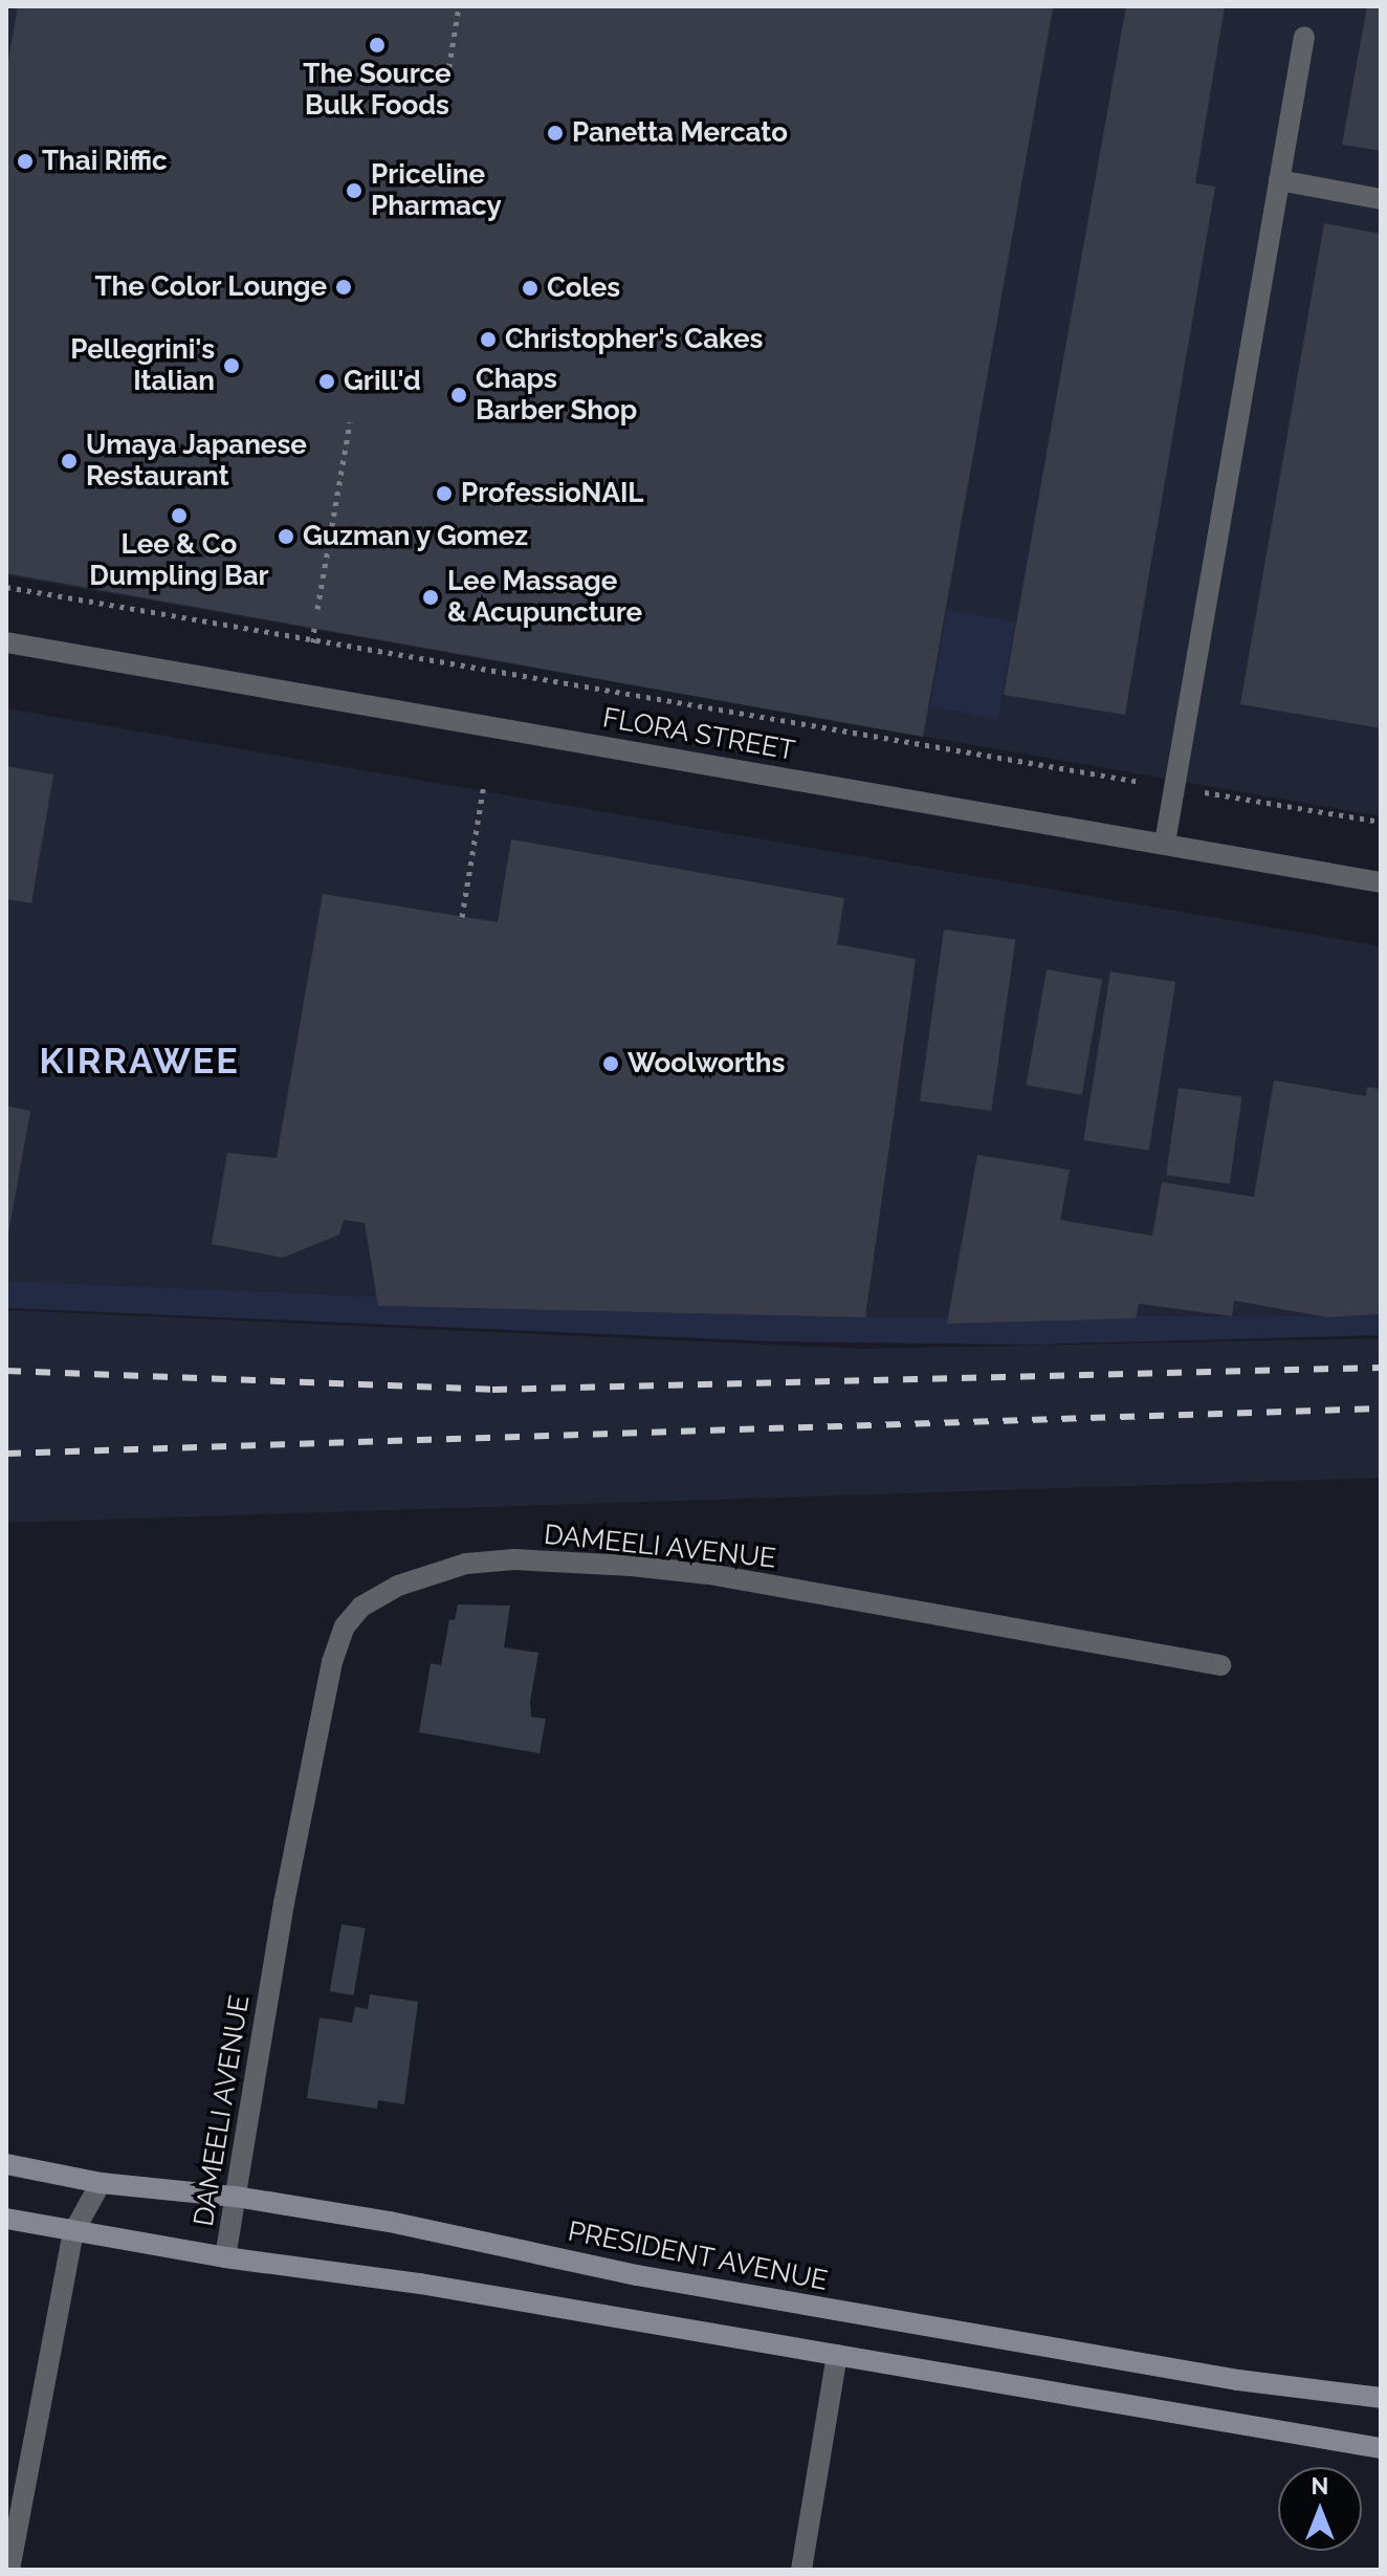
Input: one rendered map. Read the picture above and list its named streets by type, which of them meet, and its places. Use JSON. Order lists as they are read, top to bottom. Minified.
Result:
{"streets":{"main road":["PRESIDENT AVENUE"],"street":["FLORA STREET","DAMEELI AVENUE"]},"crossings":[["DAMEELI AVENUE","PRESIDENT AVENUE"]],"districts":["KIRRAWEE"],"places":["The Source Bulk Foods","Panetta Mercato","Thai Riffic","Priceline Pharmacy","The Color Lounge","Coles","Christopher's Cakes","Pellegrini's Italian","Grill'd","Chaps Barber Shop","Umaya Japanese Restaurant","ProfessioNAIL","Lee & Co Dumpling Bar","Guzman y Gomez","Lee Massage & Acupuncture","Woolworths"],"north":"top"}
